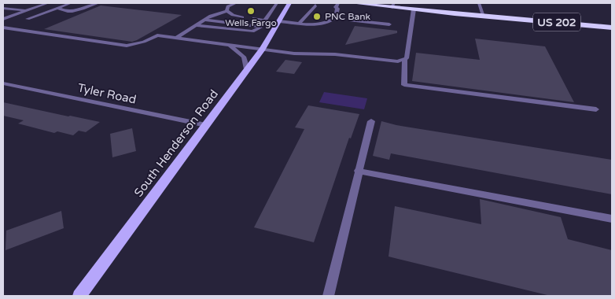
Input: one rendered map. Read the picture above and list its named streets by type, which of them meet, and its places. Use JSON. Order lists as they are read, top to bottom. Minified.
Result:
{"streets":{"highway":["US 202"],"main road":["South Henderson Road"],"street":["Tyler Road"]},"crossings":[["Tyler Road","South Henderson Road"]],"places":["Wells Fargo","PNC Bank"]}
